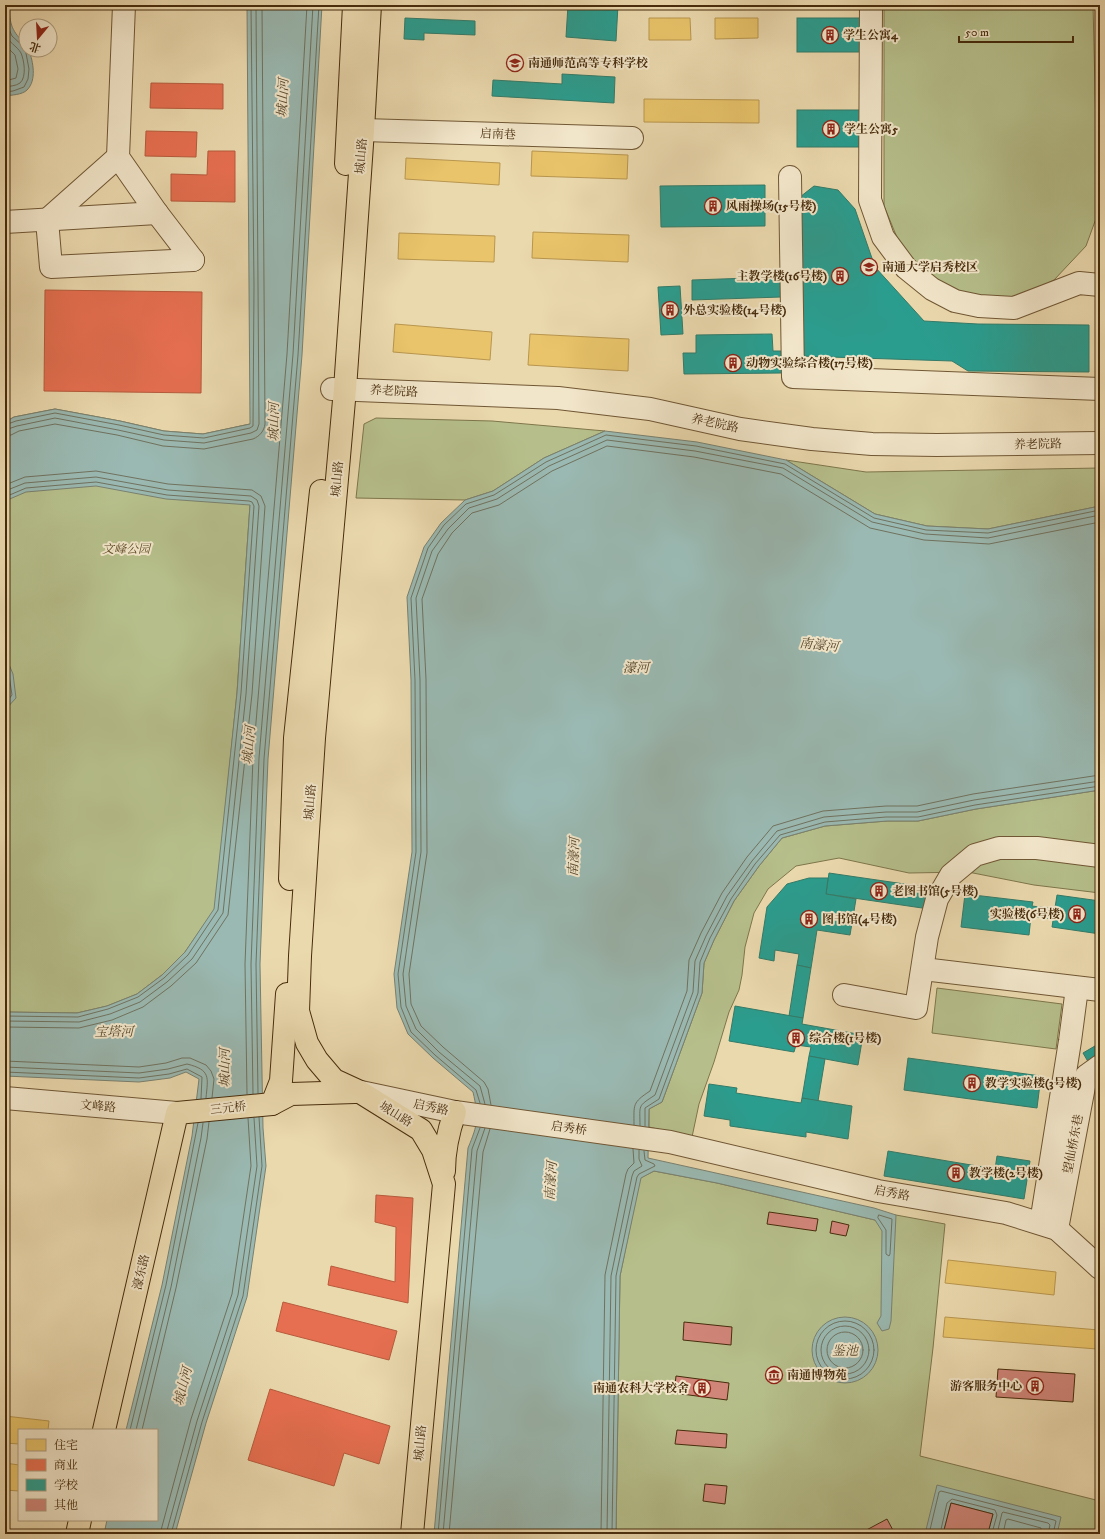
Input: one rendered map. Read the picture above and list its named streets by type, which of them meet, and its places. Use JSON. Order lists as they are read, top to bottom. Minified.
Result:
{"streets":{"main road":["城山路","三元桥","濠东路"],"street":["启南巷","养老院路","文峰路","启秀路","启秀桥","望仙桥东巷"]},"crossings":[["启南巷","城山路"],["城山路","养老院路"],["城山路","启秀路"],["城山路","三元桥"],["文峰路","三元桥"],["文峰路","濠东路"],["启秀路","启秀桥"],["启秀路","望仙桥东巷"],["三元桥","濠东路"]],"water":["城山河","南濠河","濠河","宝塔河","鉴池"],"parks":["文峰公园"],"places":{"building":["学生公寓4","学生公寓5","风雨操场(15号楼)","主教学楼(16号楼)","外总实验楼(14号楼)","动物实验综合楼(17号楼)","老图书馆(5号楼)","实验楼(6号楼)","图书馆(4号楼)","综合楼(1号楼)","教学实验楼(3号楼)","教学楼(2号楼)","游客服务中心","南通农科大学校舍"],"school or university":["南通师范高等专科学校","南通大学启秀校区"],"museum":["南通博物苑"]},"legend":["住宅","商业","学校","其他"],"scale_bar":"50 m","north":"bottom"}
